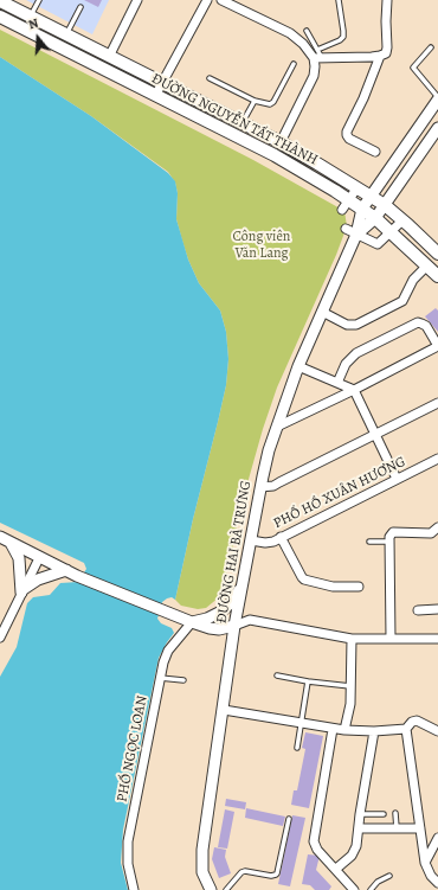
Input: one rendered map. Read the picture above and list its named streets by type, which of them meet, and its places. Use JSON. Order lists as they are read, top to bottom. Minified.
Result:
{"streets":{"main road":["ĐƯỜNG NGUYỄN TẤT THÀNH"],"street":["PHỐ HỒ XUÂN HƯƠNG","ĐƯỜNG HAI BÀ TRƯNG","PHỐ NGỌC LOAN"]},"crossings":[["ĐƯỜNG NGUYỄN TẤT THÀNH","ĐƯỜNG HAI BÀ TRƯNG"],["PHỐ HỒ XUÂN HƯƠNG","ĐƯỜNG HAI BÀ TRƯNG"]],"parks":["Công viên Văn Lang"],"north":"top"}
